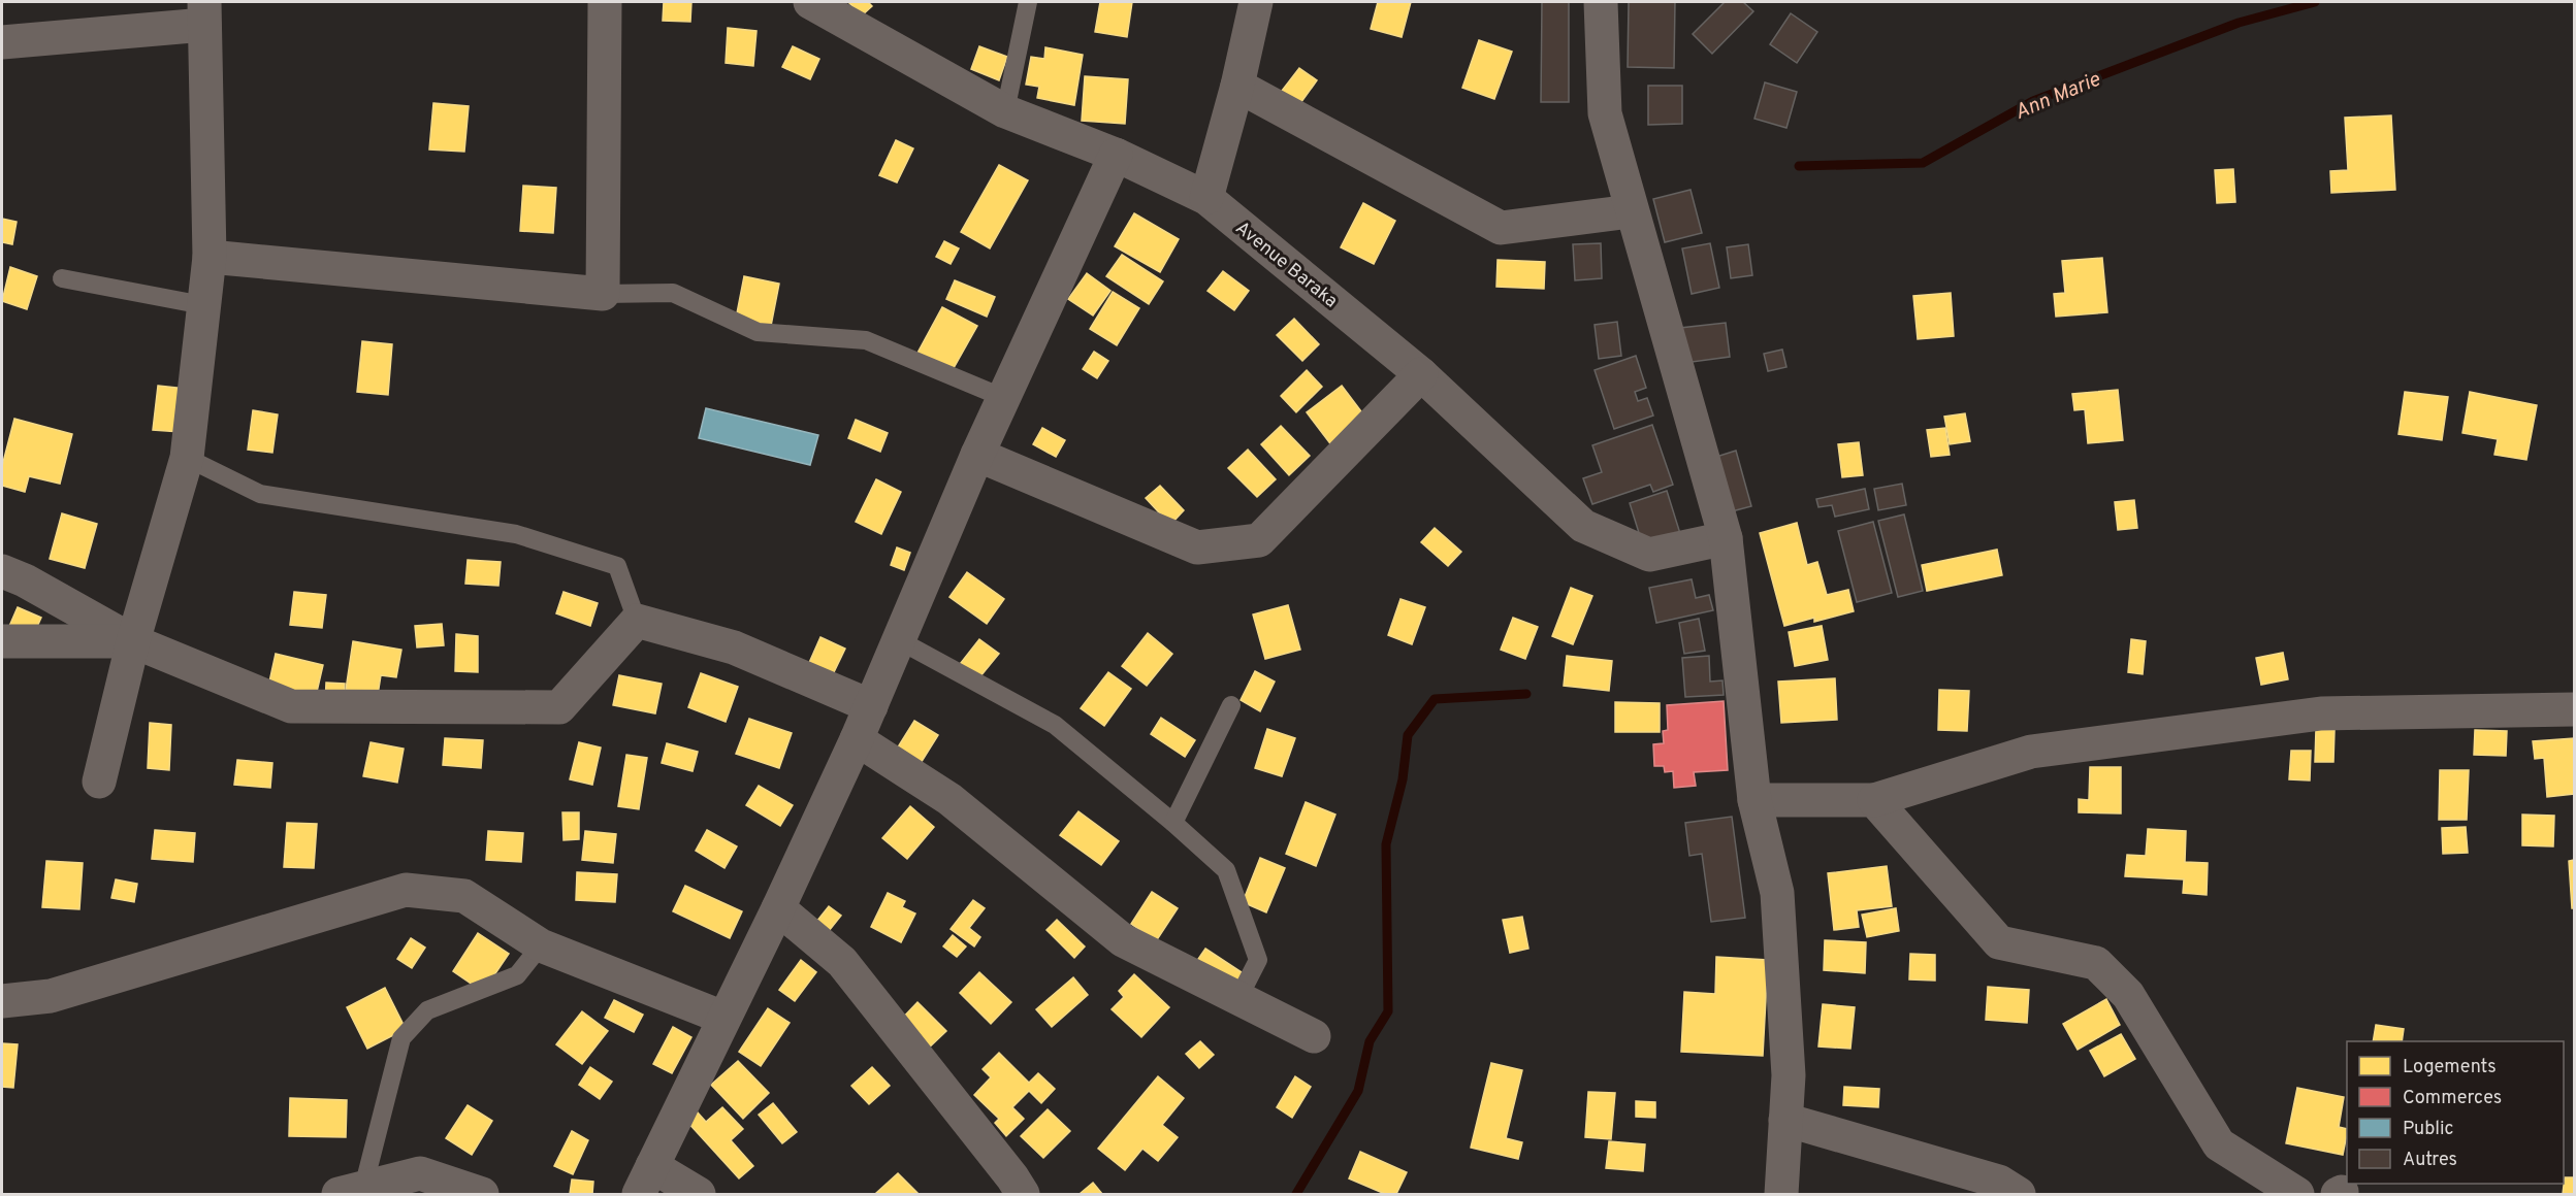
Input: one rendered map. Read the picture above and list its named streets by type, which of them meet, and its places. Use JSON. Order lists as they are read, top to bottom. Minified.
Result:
{"streets":{"street":["Avenue Baraka"]},"water":["Ann Marie"],"legend":["Logements","Commerces","Public","Autres"]}
